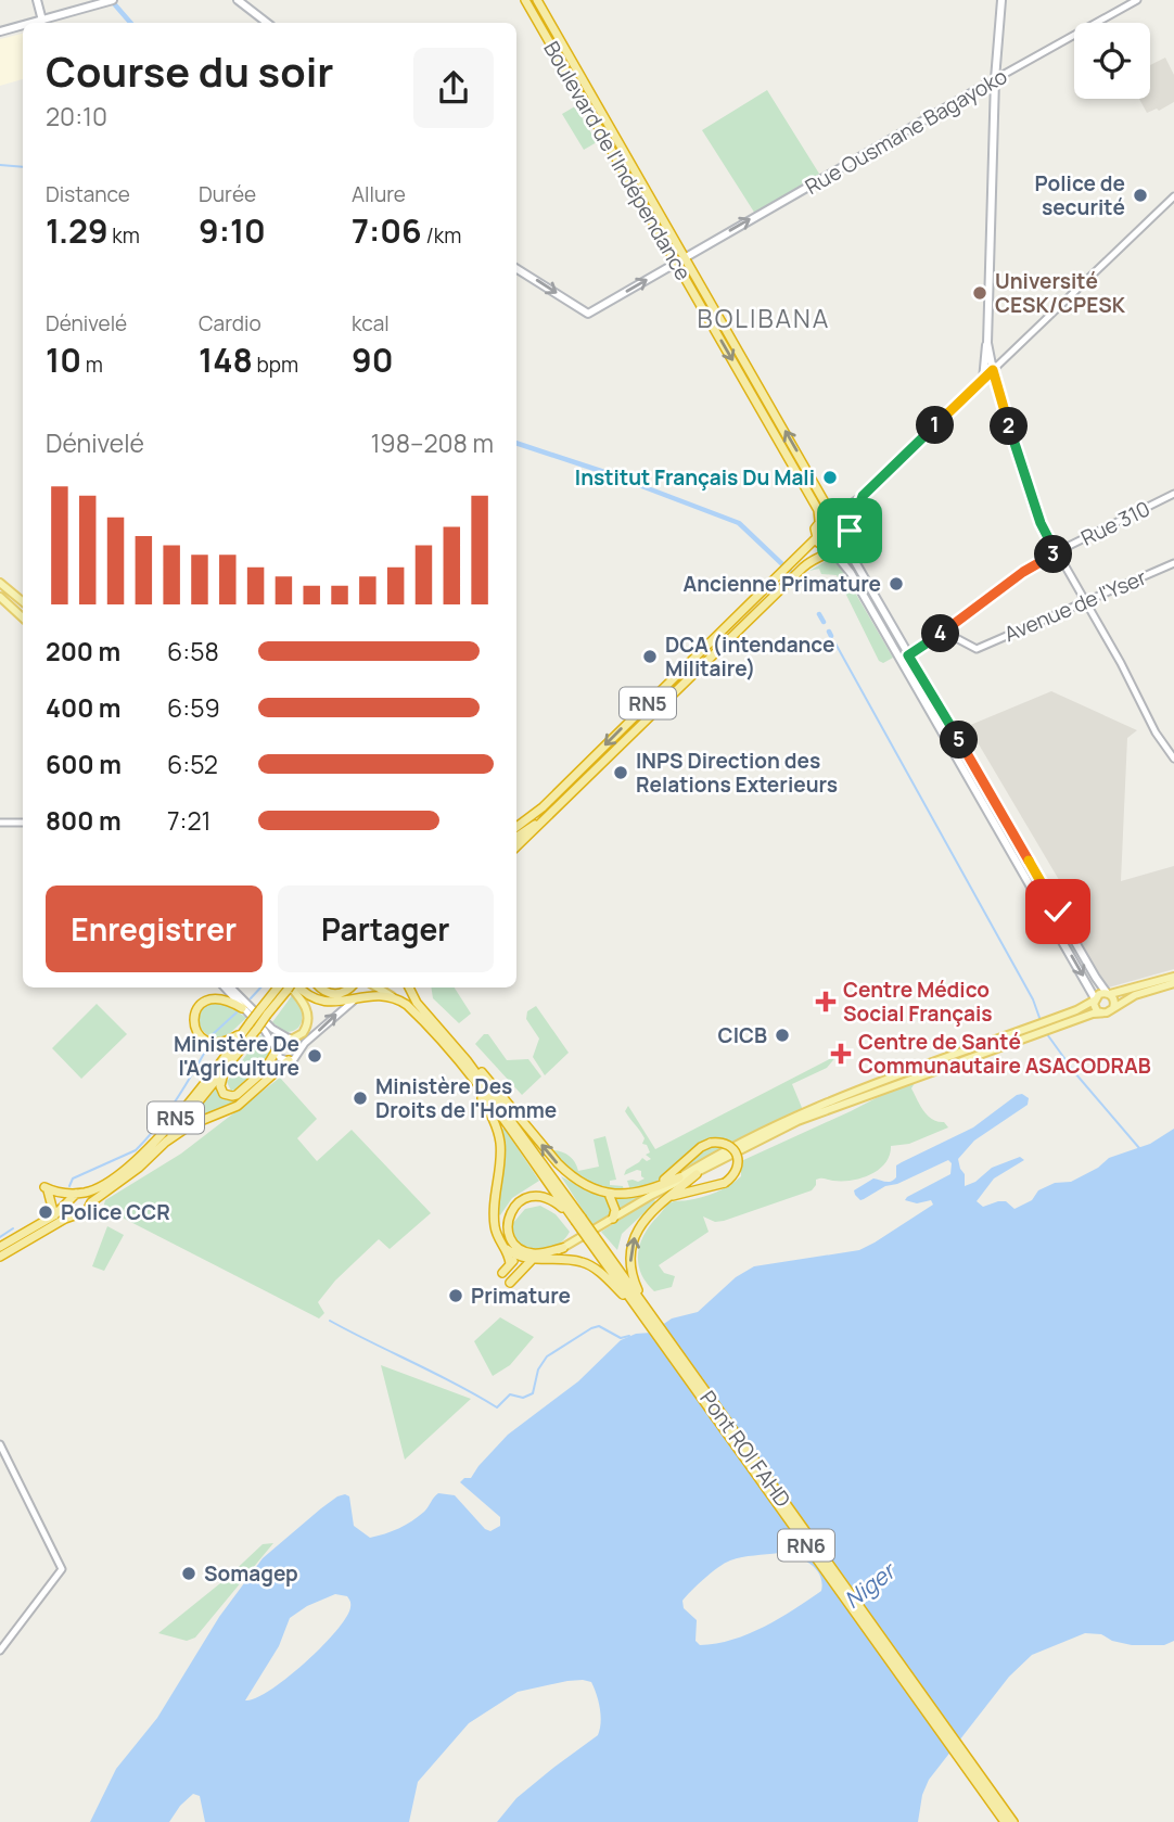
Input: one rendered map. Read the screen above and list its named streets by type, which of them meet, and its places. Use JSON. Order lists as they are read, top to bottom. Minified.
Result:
{"streets":{"highway":["Boulevard de l'Indépendance","RN5","RN6"],"main road":["Rue Ousmane Bagayoko"],"street":["Rue 310","Avenue de l'Yser"]},"crossings":[["Rue Ousmane Bagayoko","Boulevard de l'Indépendance"],["Boulevard de l'Indépendance","RN5"],["Rue 310","Avenue de l'Yser"]],"one_way":["Rue Ousmane Bagayoko"],"districts":["BOLIBANA"],"water":["Niger"],"places":{"other":["Police de securité","Université CESK/CPESK","Institut Français Du Mali","Ancienne Primature","DCA (intendance Militaire)","INPS Direction des Relations Exterieurs","CICB","Ministère De l'Agriculture","Ministère Des Droits de l'Homme","Police CCR","Primature","Somagep"],"health":["Centre Médico Social Français","Centre de Santé Communautaire ASACODRAB"]},"page":{"heading":["Course du soir","20:10"],"stats":[["Distance","1.29 km"],["Durée","9:10"],["Allure","7:06 /km"],["Dénivelé","10 m"],["Cardio","148 bpm"],["kcal","90"]],"pins":["1","2","3","4","5"],"chart":["Dénivelé","198–208 m"],"list":[{"name":"200 m","note":"6:58"},{"name":"400 m","note":"6:59"},{"name":"600 m","note":"6:52"},{"name":"800 m","note":"7:21"}],"buttons":["Enregistrer","Partager"]}}
